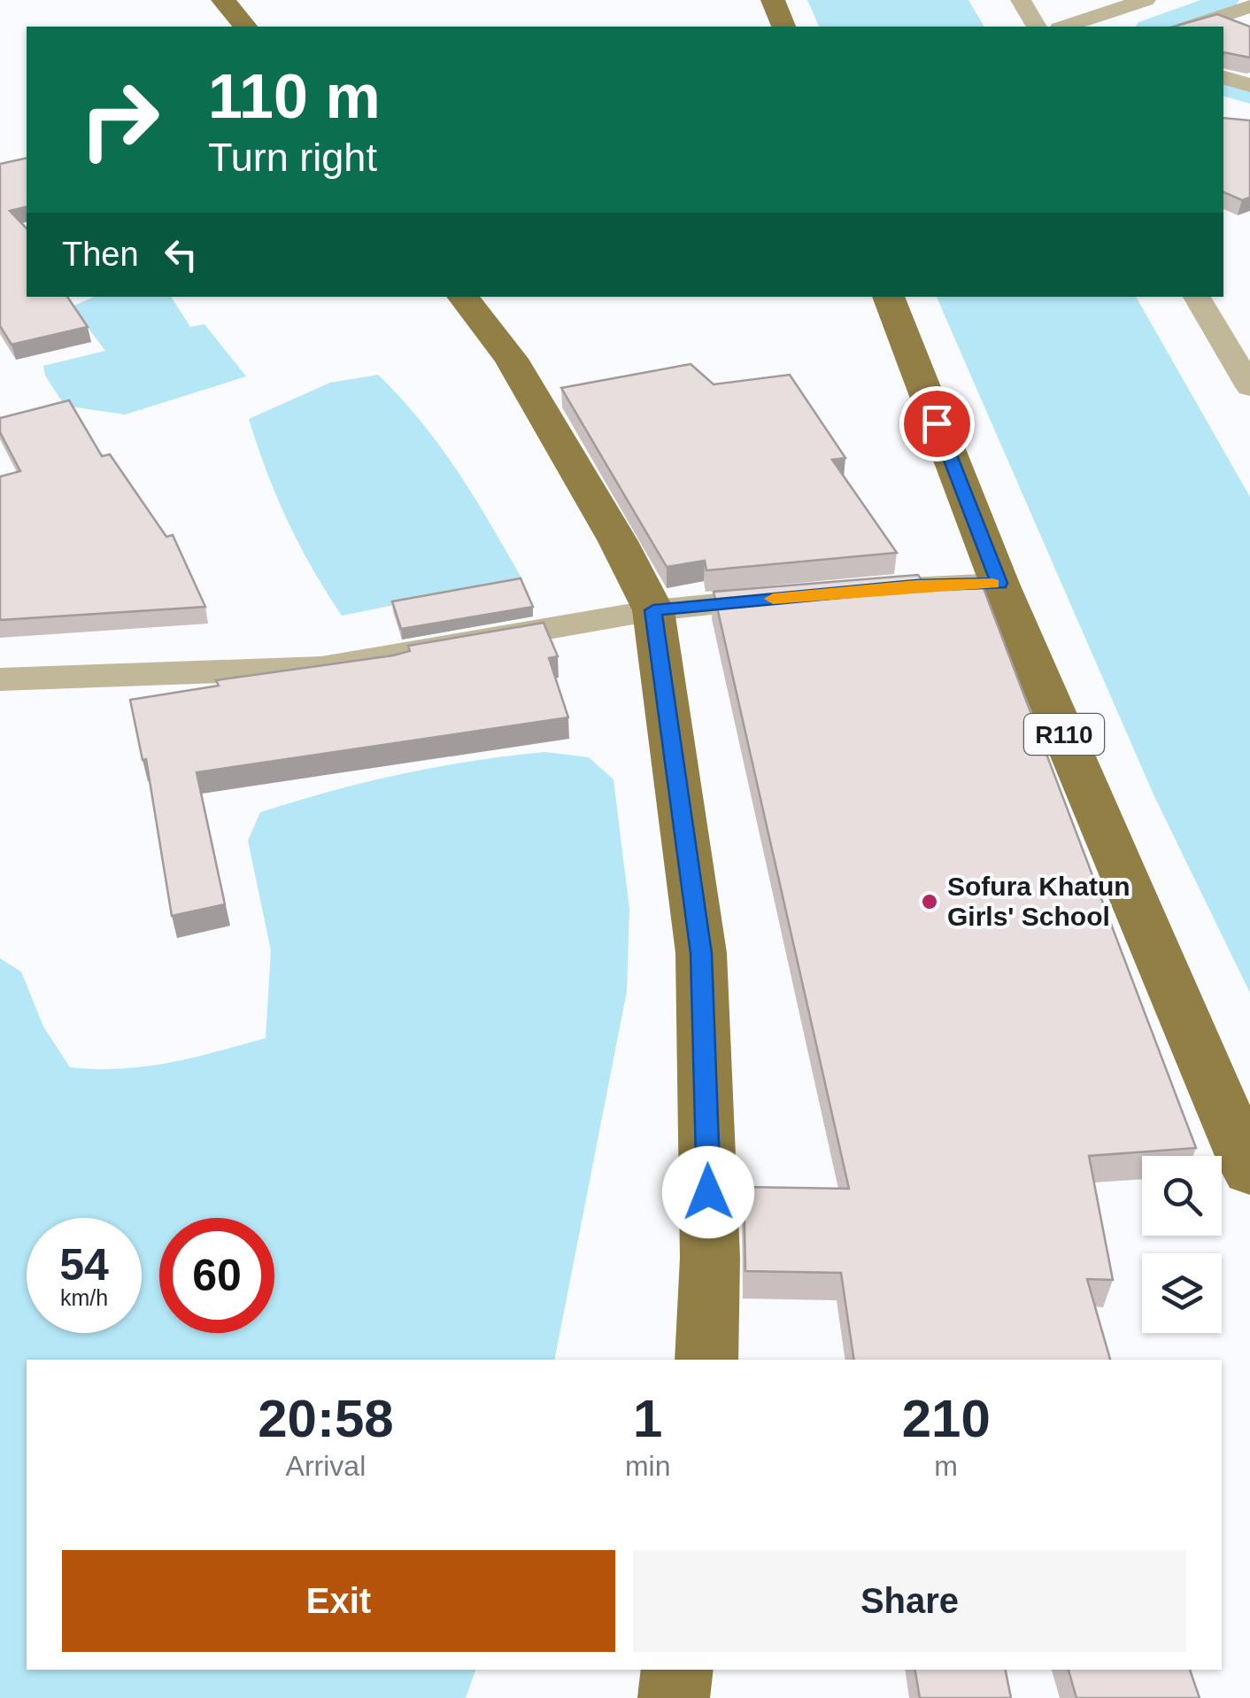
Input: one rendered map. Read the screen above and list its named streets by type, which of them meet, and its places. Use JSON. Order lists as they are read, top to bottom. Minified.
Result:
{"streets":{"main road":["R110"]},"places":["Sofura Khatun Girls' School"],"page":{"turn":["110 m","Turn right"],"then":"Then","speed":"54 km/h","limit":"60","eta":["20:58","Arrival","1","min","210","m"],"buttons":["Exit","Share"]}}
